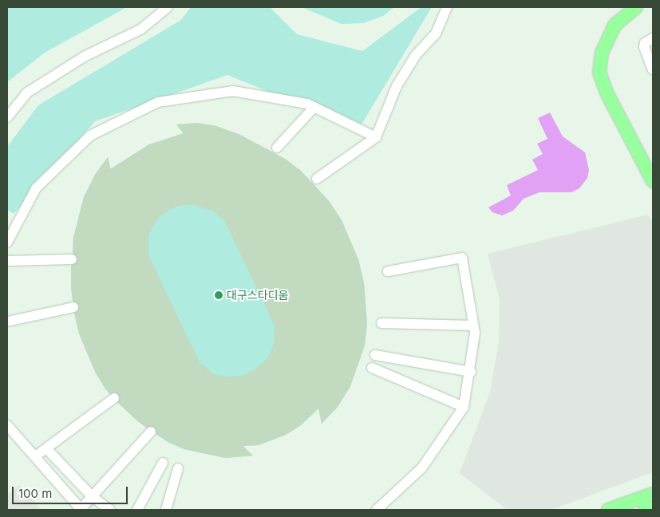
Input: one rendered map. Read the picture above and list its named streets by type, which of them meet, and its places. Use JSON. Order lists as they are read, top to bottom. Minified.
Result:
{"places":["대구스타디움"],"scale_bar":"100 m"}
